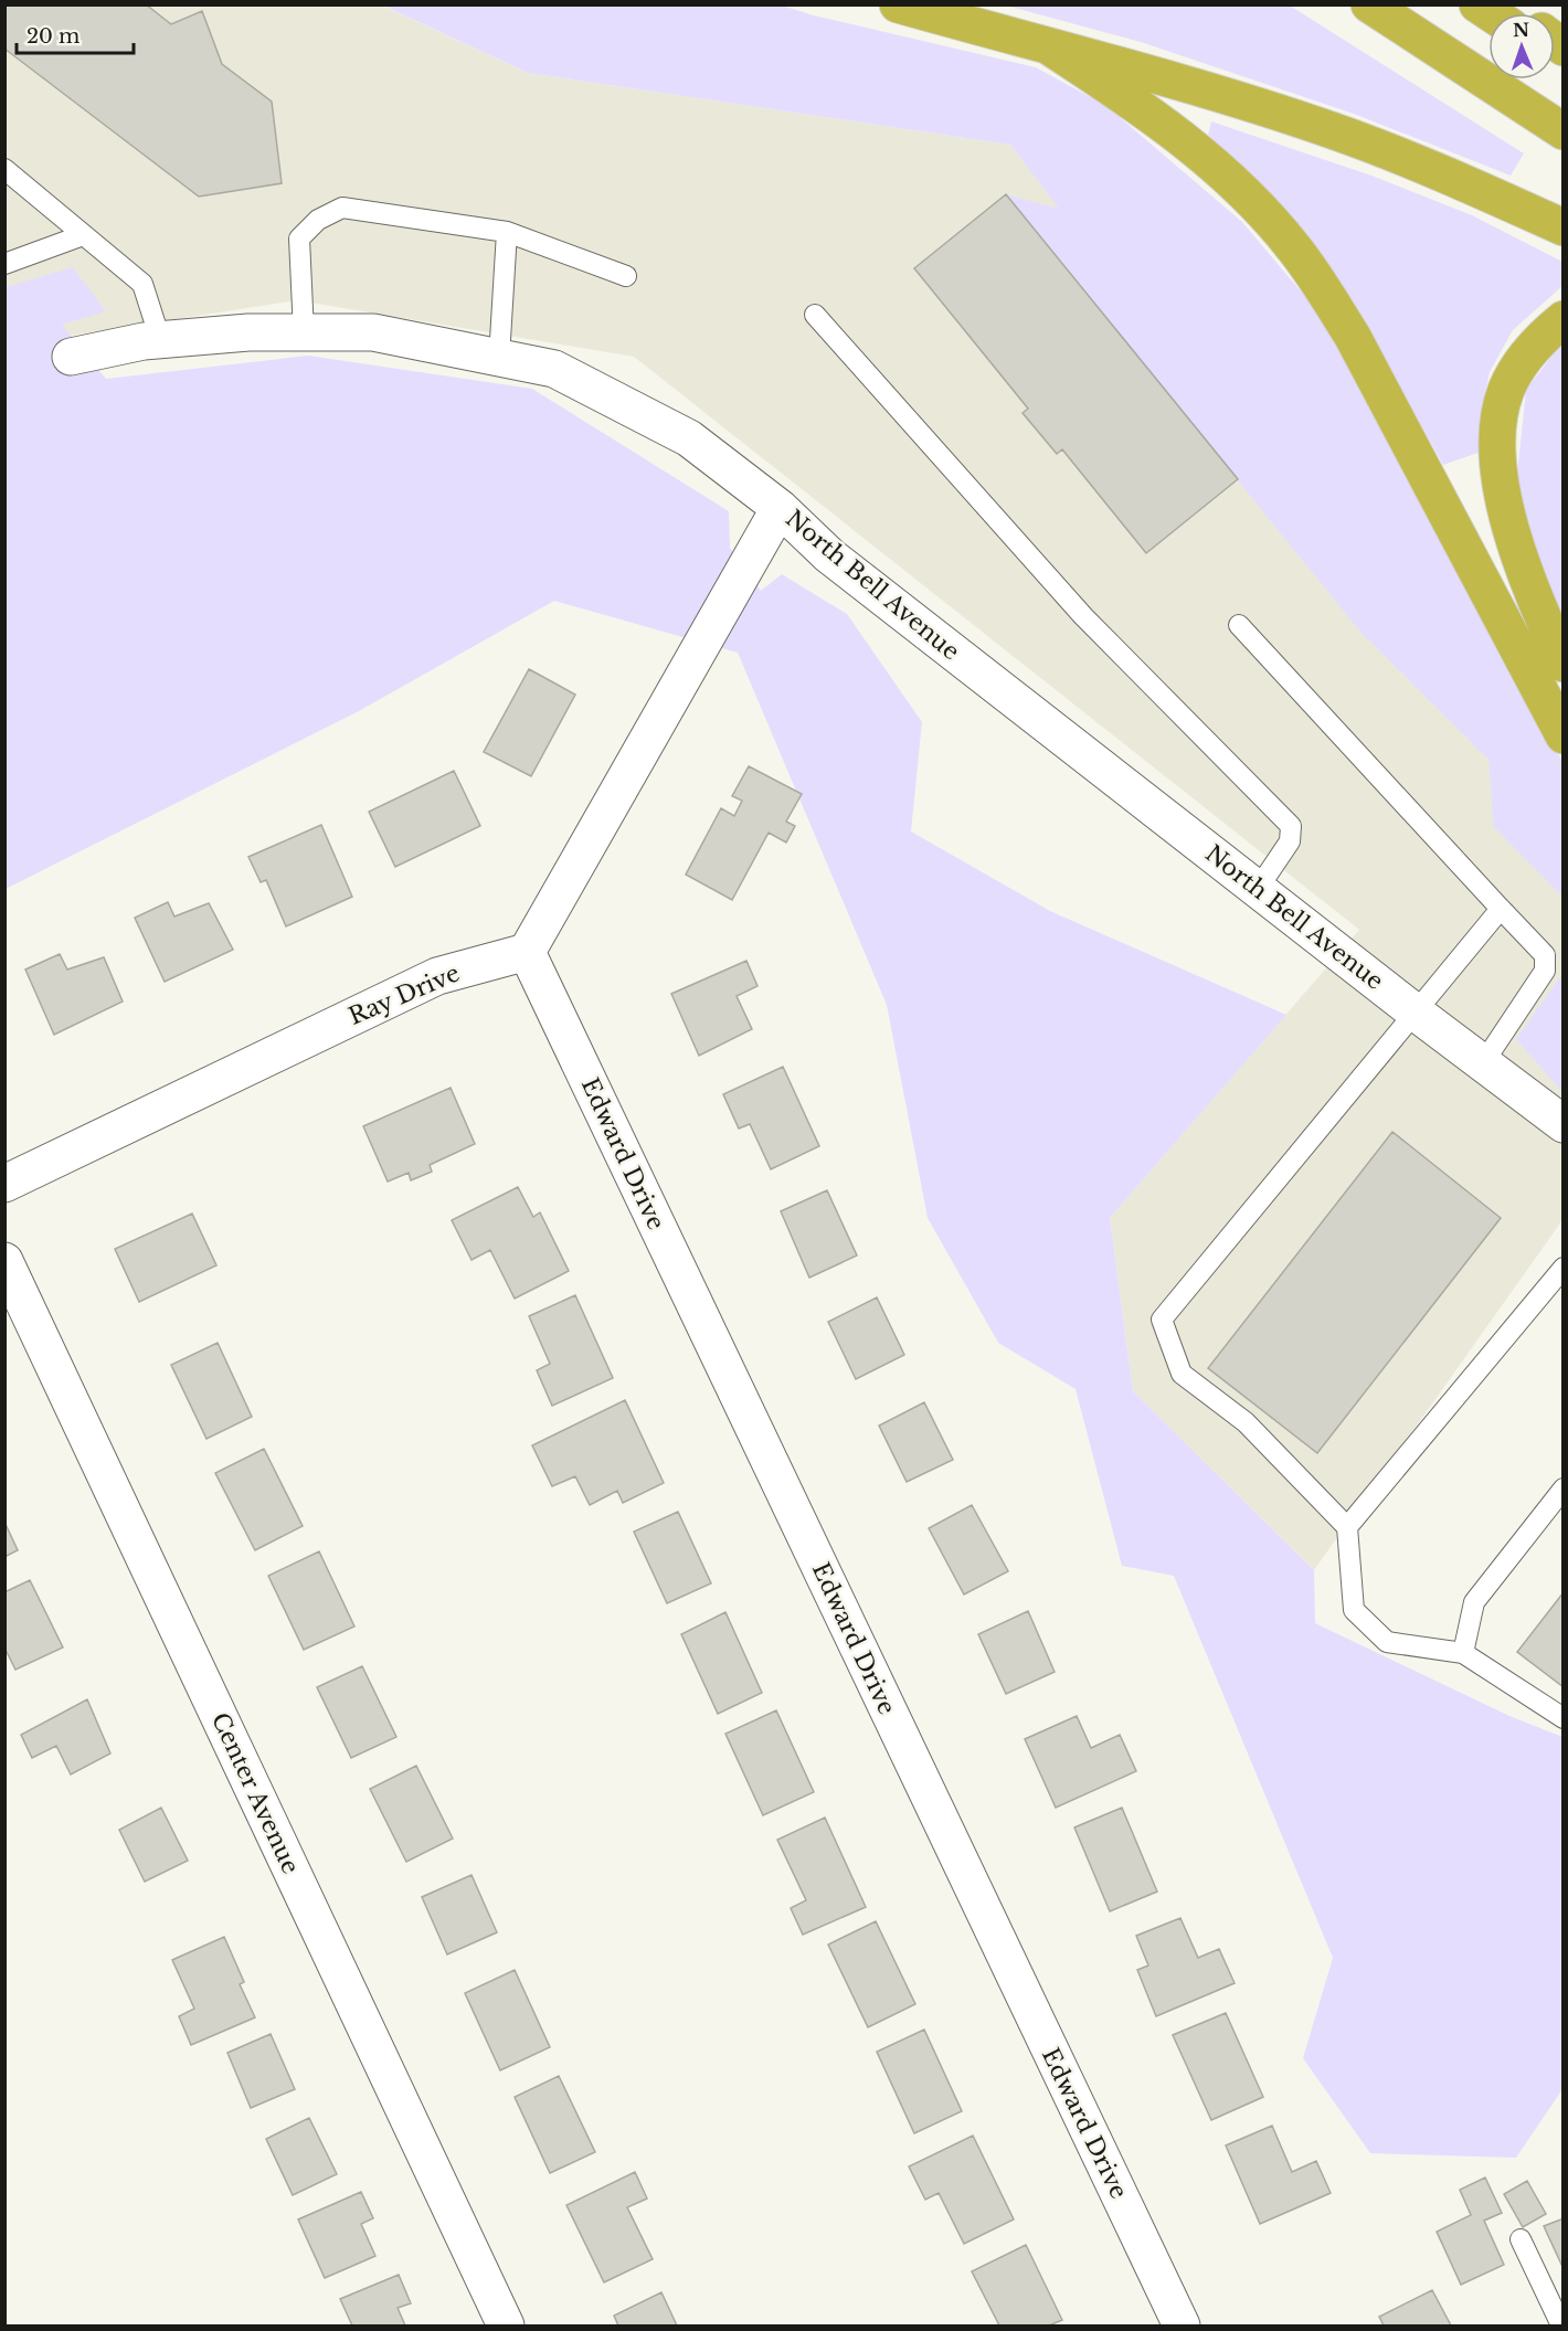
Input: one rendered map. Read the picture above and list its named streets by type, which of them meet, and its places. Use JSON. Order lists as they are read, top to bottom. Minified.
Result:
{"streets":{"street":["North Bell Avenue","Ray Drive","Edward Drive","Center Avenue"]},"crossings":[["Ray Drive","Edward Drive"]],"scale_bar":"20 m","north":"top"}
